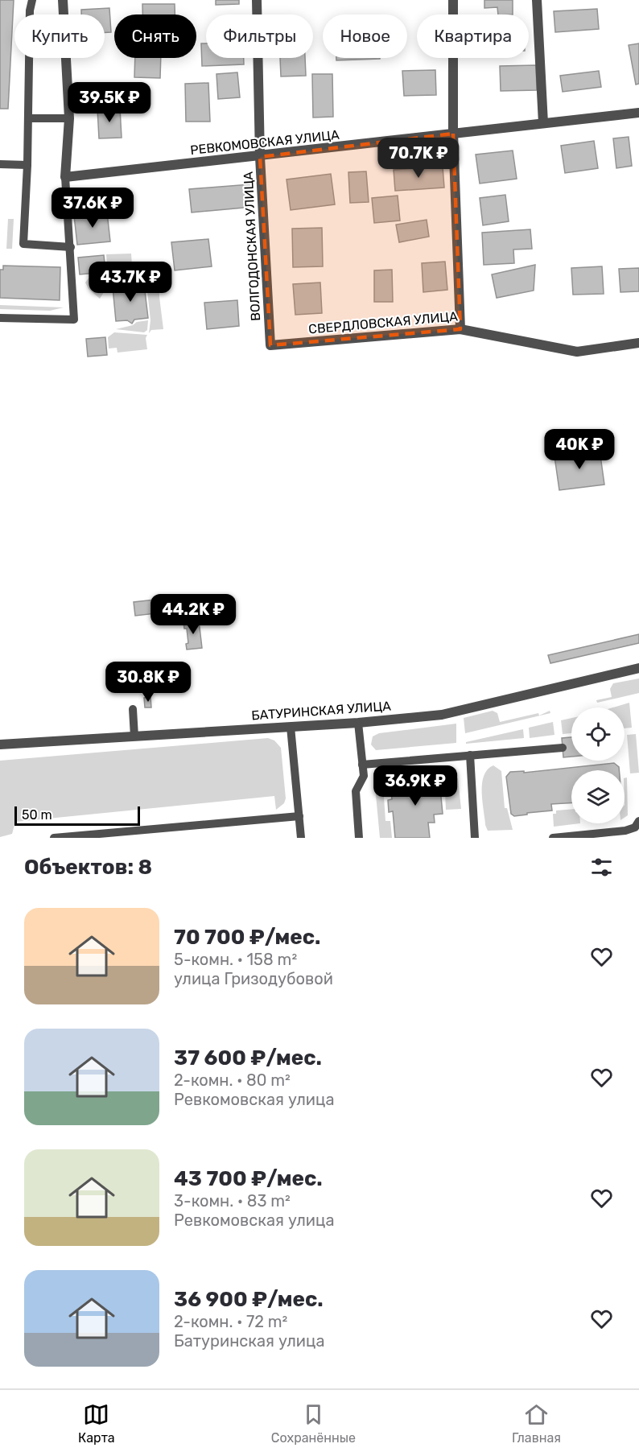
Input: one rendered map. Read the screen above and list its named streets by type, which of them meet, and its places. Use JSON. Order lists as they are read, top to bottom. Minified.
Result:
{"streets":{"street":["РЕВКОМОВСКАЯ УЛИЦА","ВОЛГОДОНСКАЯ УЛИЦА","СВЕРДЛОВСКАЯ УЛИЦА","БАТУРИНСКАЯ УЛИЦА"]},"crossings":[["РЕВКОМОВСКАЯ УЛИЦА","ВОЛГОДОНСКАЯ УЛИЦА"],["ВОЛГОДОНСКАЯ УЛИЦА","СВЕРДЛОВСКАЯ УЛИЦА"]],"scale_bar":"50 m","page":{"chip":["Купить","Снять","Фильтры","Новое","Квартира"],"price":["39.5K ₽","70.7K ₽","37.6K ₽","43.7K ₽","40K ₽","44.2K ₽","30.8K ₽","36.9K ₽"],"scale":"50 m","heading":"Объектов: 8","list":[{"name":"70 700 ₽/мес.","note":"5-комн. · 158 m² · улица Гризодубовой"},{"name":"37 600 ₽/мес.","note":"2-комн. · 80 m² · Ревкомовская улица"},{"name":"43 700 ₽/мес.","note":"3-комн. · 83 m² · Ревкомовская улица"},{"name":"36 900 ₽/мес.","note":"2-комн. · 72 m² · Батуринская улица"}],"tabs":["Карта","Сохранённые","Главная"]}}
